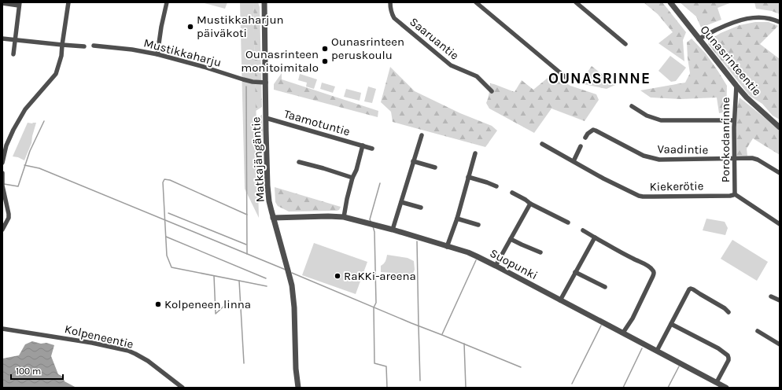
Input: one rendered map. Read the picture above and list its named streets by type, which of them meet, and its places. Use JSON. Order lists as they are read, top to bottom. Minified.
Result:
{"streets":{"street":["Saaruantie","Mustikkaharju","Ounasrinteentie","Taamotuntie","Porokodanrinne","Vaadintie","Matkajängäntie","Kiekerötie","Suopunki","Kolpeneentie"]},"crossings":[["Mustikkaharju","Matkajängäntie"],["Ounasrinteentie","Porokodanrinne"],["Taamotuntie","Matkajängäntie"],["Porokodanrinne","Vaadintie"],["Porokodanrinne","Kiekerötie"],["Matkajängäntie","Suopunki"]],"districts":["OUNASRINNE"],"places":["Mustikkaharjun päiväkoti","Ounasrinteen peruskoulu","Ounasrinteen monitoimitalo","RaKKi-areena","Kolpeneen linna"],"scale_bar":"100 m"}
